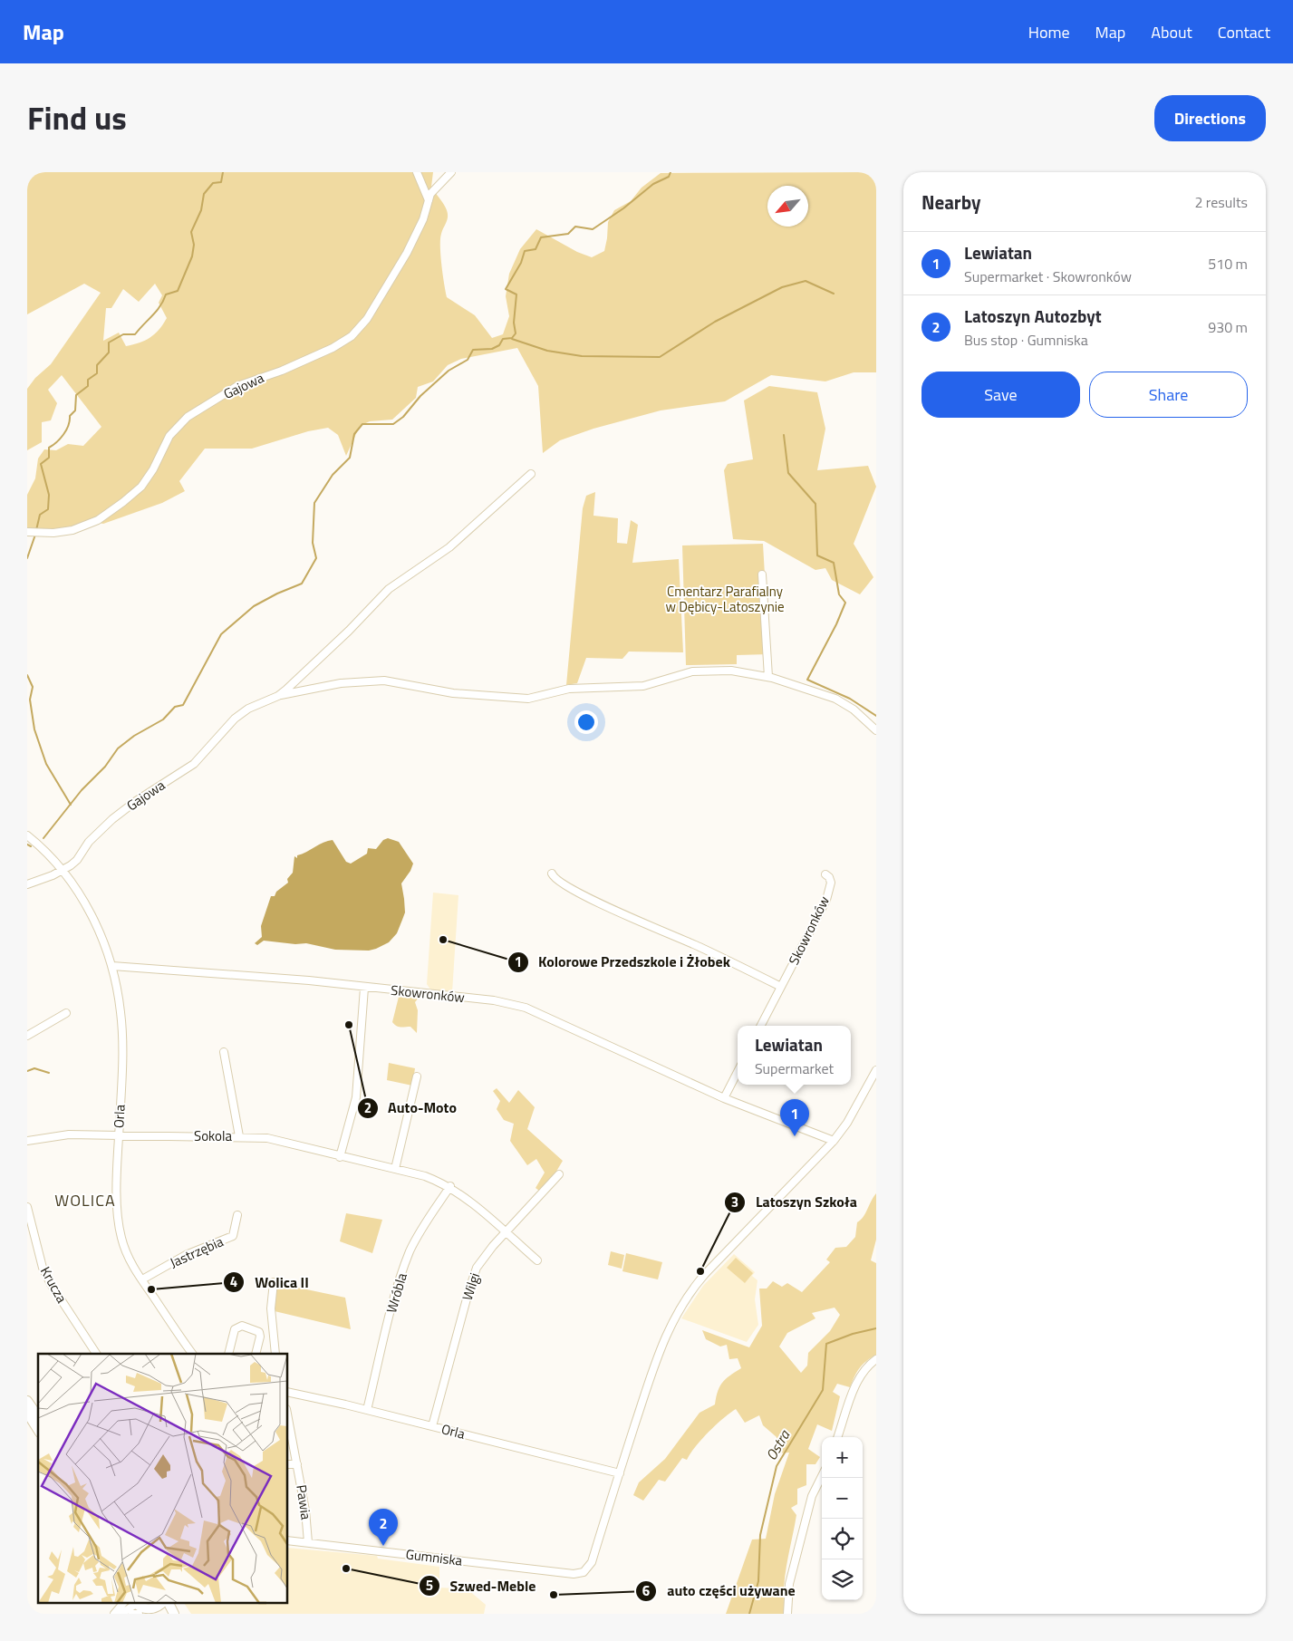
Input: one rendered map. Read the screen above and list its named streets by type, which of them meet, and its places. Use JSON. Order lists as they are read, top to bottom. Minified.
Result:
{"streets":{"street":["Gajowa","Skowronków","Orla","Sokola","Jastrzębia","Krucza","Wilgi","Wróbla","Pawia","Gumniska"]},"crossings":[["Gajowa","Orla"],["Skowronków","Orla"],["Orla","Sokola"],["Orla","Jastrzębia"],["Orla","Wilgi"],["Orla","Wróbla"],["Orla","Gumniska"],["Sokola","Wilgi"],["Sokola","Wróbla"],["Pawia","Gumniska"]],"districts":["WOLICA"],"water":["Ostra"],"parks":["Cmentarz Parafialny w Dębicy-Latoszynie"],"places":["Kolorowe Przedszkole i Żłobek","Auto-Moto","Latoszyn Szkoła","Wolica II","Szwed-Meble","auto części używane"],"north":"bottom left","page":{"header":"Map","nav":["Home","Map","About","Contact"],"title":"Find us","buttons":["Directions",["Save","Share"]],"heading":["Nearby","2 results"],"list":[{"mark":"1","name":"Lewiatan","note":"Supermarket · Skowronków","value":"510 m"},{"mark":"2","name":"Latoszyn Autozbyt","note":"Bus stop · Gumniska","value":"930 m"}],"popup":["Lewiatan","Supermarket"],"pins":["1","2"],"map_buttons":["+","−"]}}
